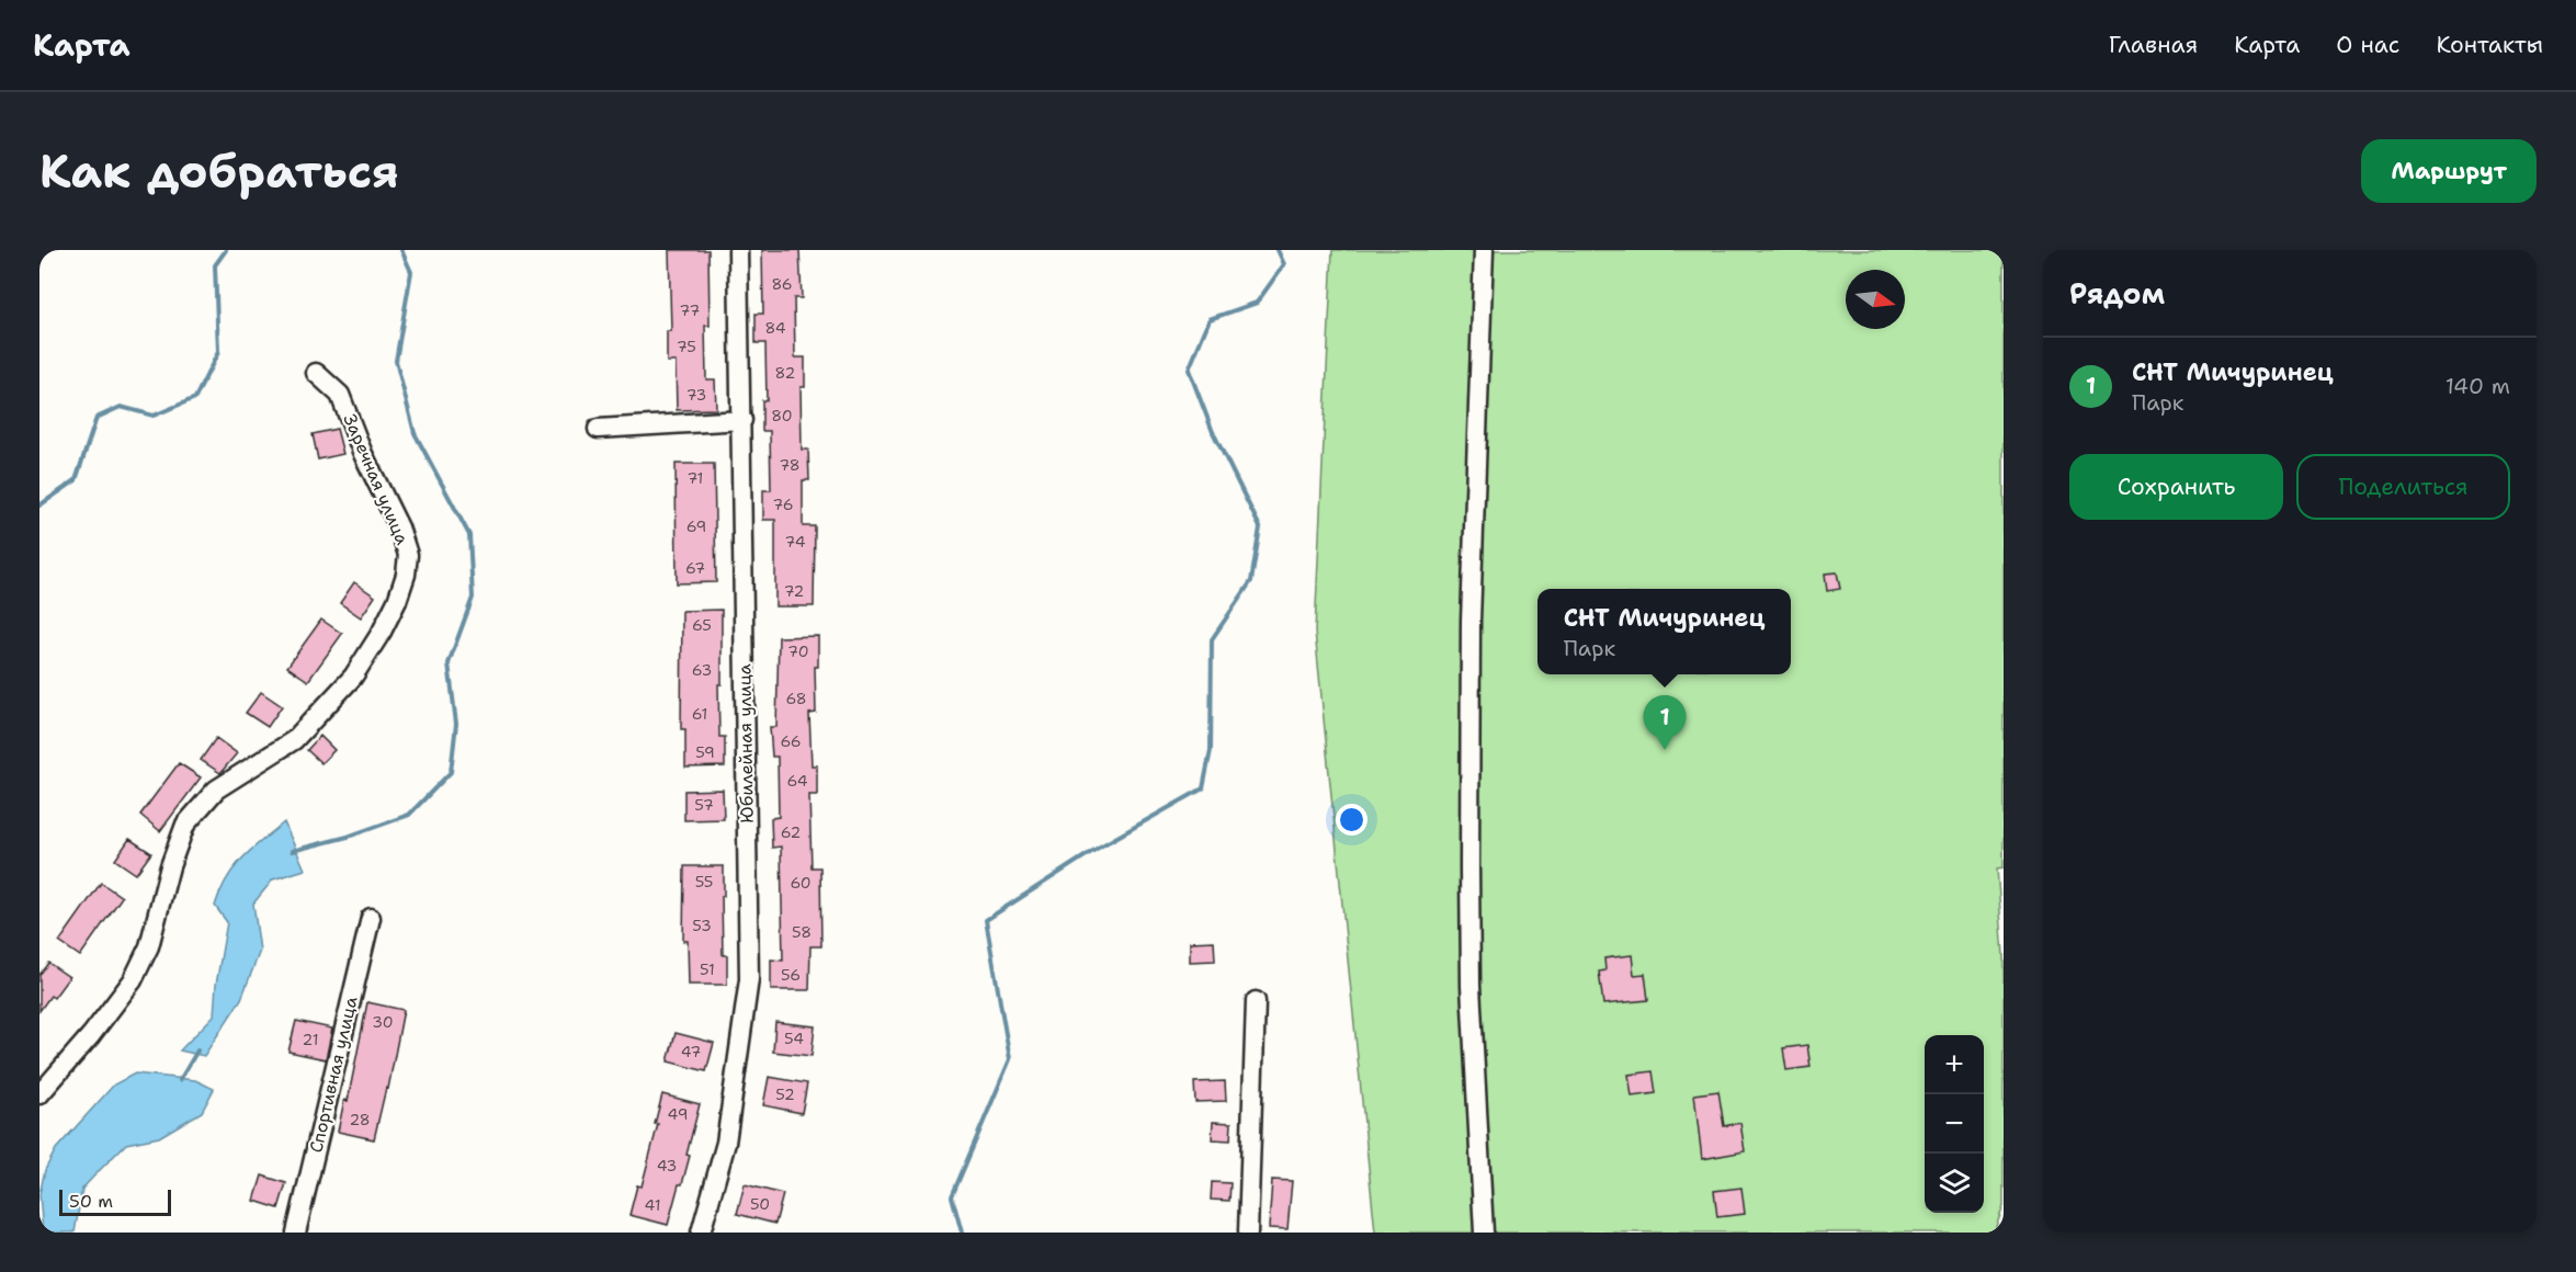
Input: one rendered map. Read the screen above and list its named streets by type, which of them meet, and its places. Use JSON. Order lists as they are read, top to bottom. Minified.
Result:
{"streets":{"street":["Заречная улица","Юбилейная улица","Спортивная улица"]},"house_numbers":["86","77","84","75","82","73","80","78","71","76","69","74","67","72","65","70","63","68","61","66","59","64","57","62","55","60","53","58","51","56","30","54","21","47","52","49","28","43","50","41"],"scale_bar":"50 m","north":"right","page":{"header":"Карта","nav":["Главная","Карта","О нас","Контакты"],"buttons":["Маршрут",["Сохранить","Поделиться"]],"title":"Как добраться","heading":"Рядом","list":[{"mark":"1","name":"СНТ Мичуринец","note":"Парк","value":"140 m"}],"popup":["СНТ Мичуринец","Парк"],"pins":"1","map_buttons":["+","−"],"scale":"50 m"}}
